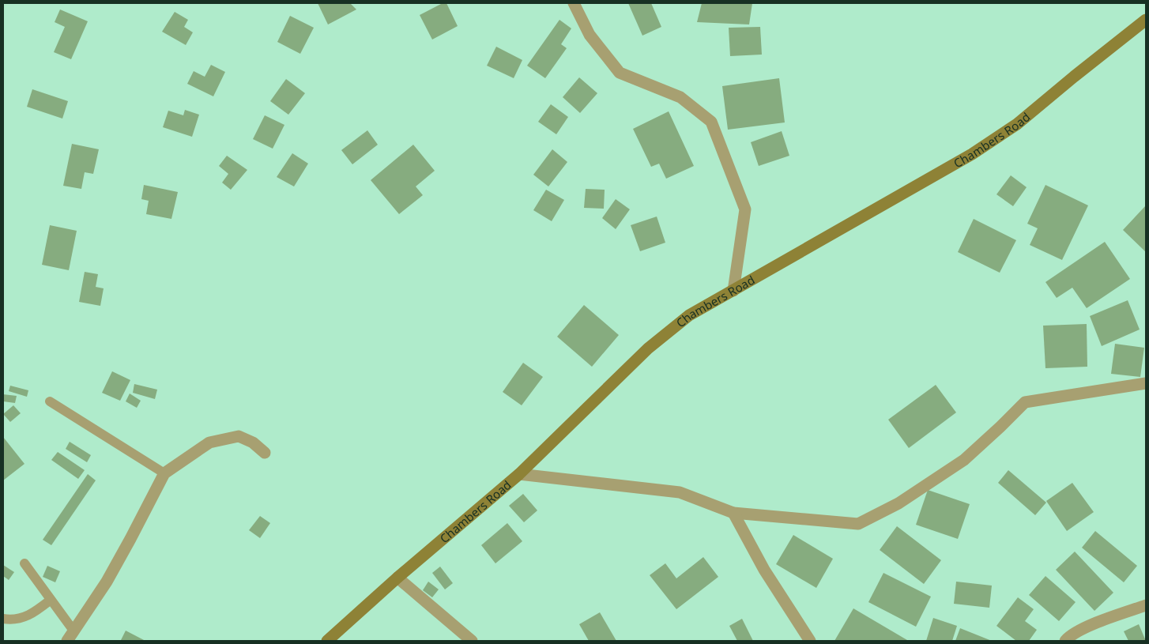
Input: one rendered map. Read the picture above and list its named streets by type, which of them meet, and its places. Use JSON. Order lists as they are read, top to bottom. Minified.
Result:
{"streets":{"street":["Chambers Road"]}}
